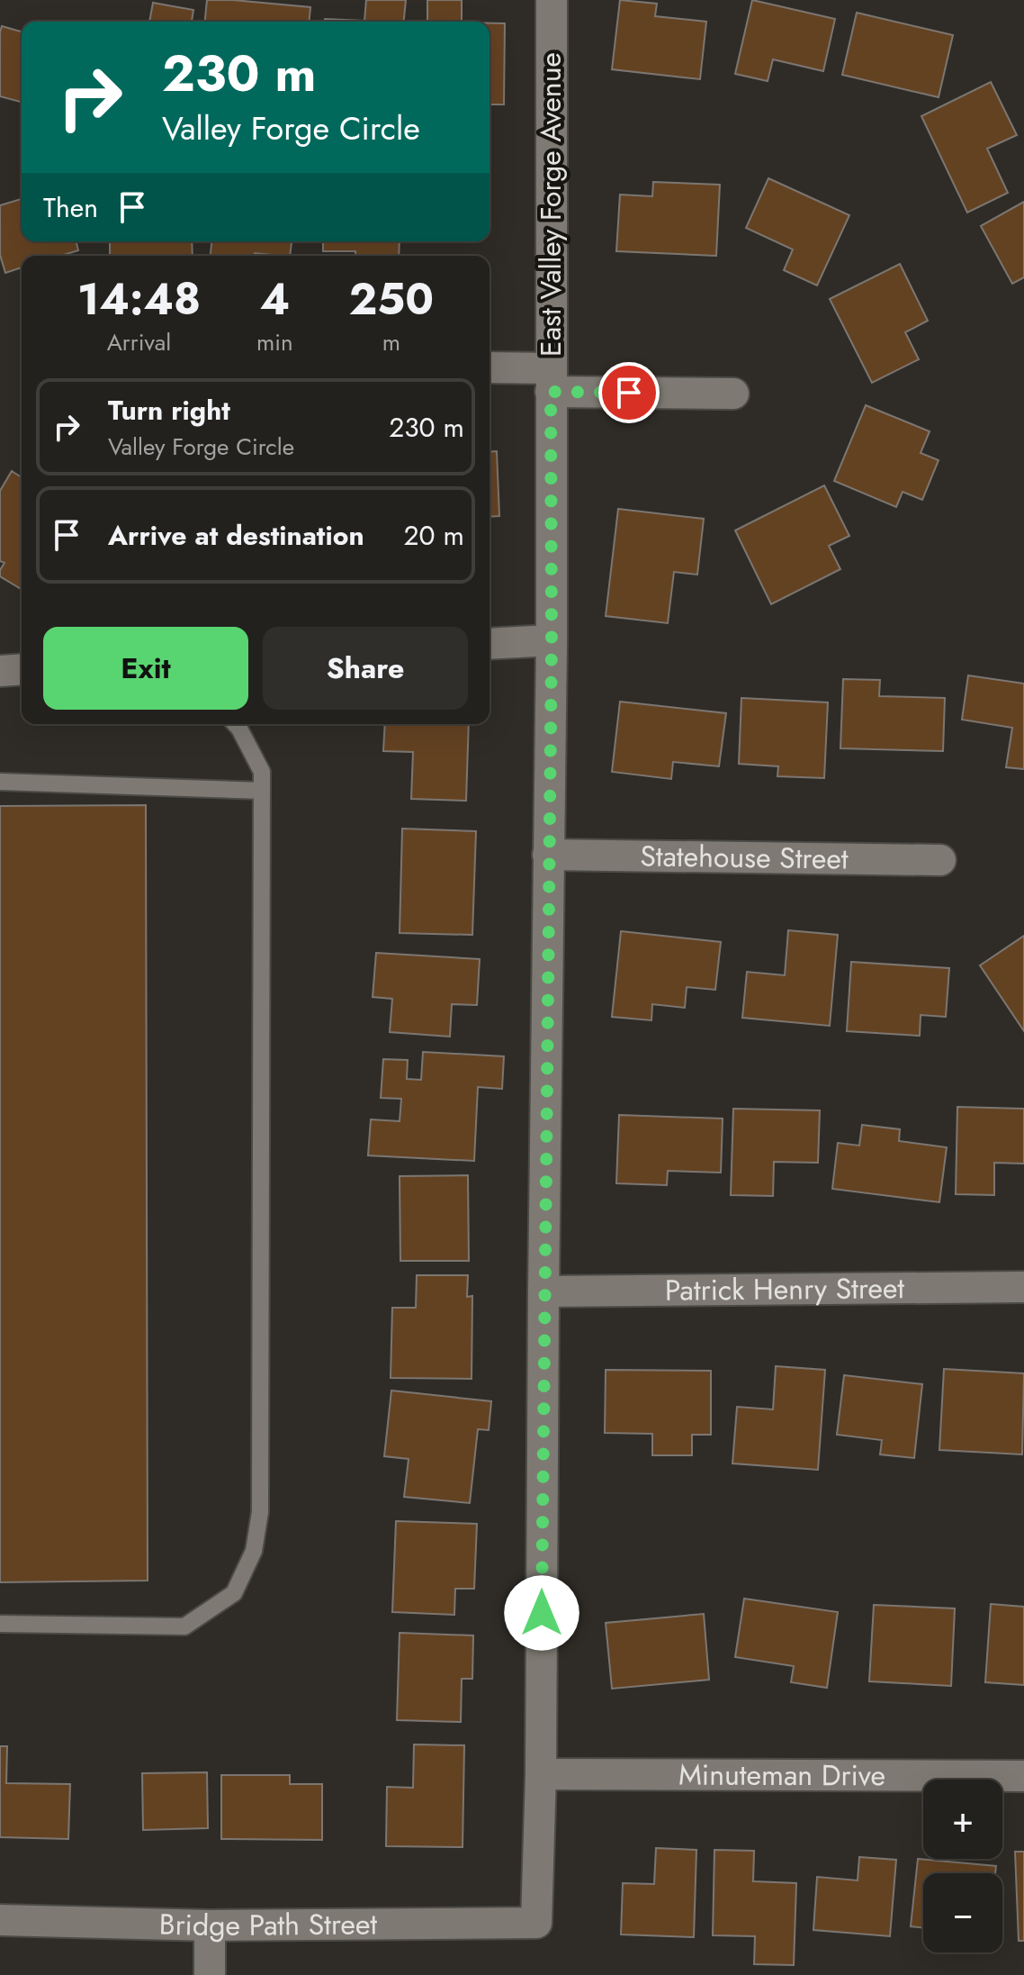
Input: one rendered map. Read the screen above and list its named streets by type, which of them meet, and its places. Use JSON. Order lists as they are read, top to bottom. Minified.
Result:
{"streets":{"street":["East Valley Forge Avenue","Statehouse Street","Patrick Henry Street","Minuteman Drive","Bridge Path Street"]},"crossings":[["East Valley Forge Avenue","Statehouse Street"],["East Valley Forge Avenue","Patrick Henry Street"],["East Valley Forge Avenue","Minuteman Drive"],["East Valley Forge Avenue","Bridge Path Street"]],"page":{"turn":["230 m","Valley Forge Circle"],"then":"Then","eta":["14:48","Arrival","4","min","250","m"],"list":[{"name":"Turn right","note":"Valley Forge Circle","value":"230 m"},{"name":"Arrive at destination","value":"20 m"}],"buttons":["Exit","Share"],"map_buttons":["+","−"]}}
